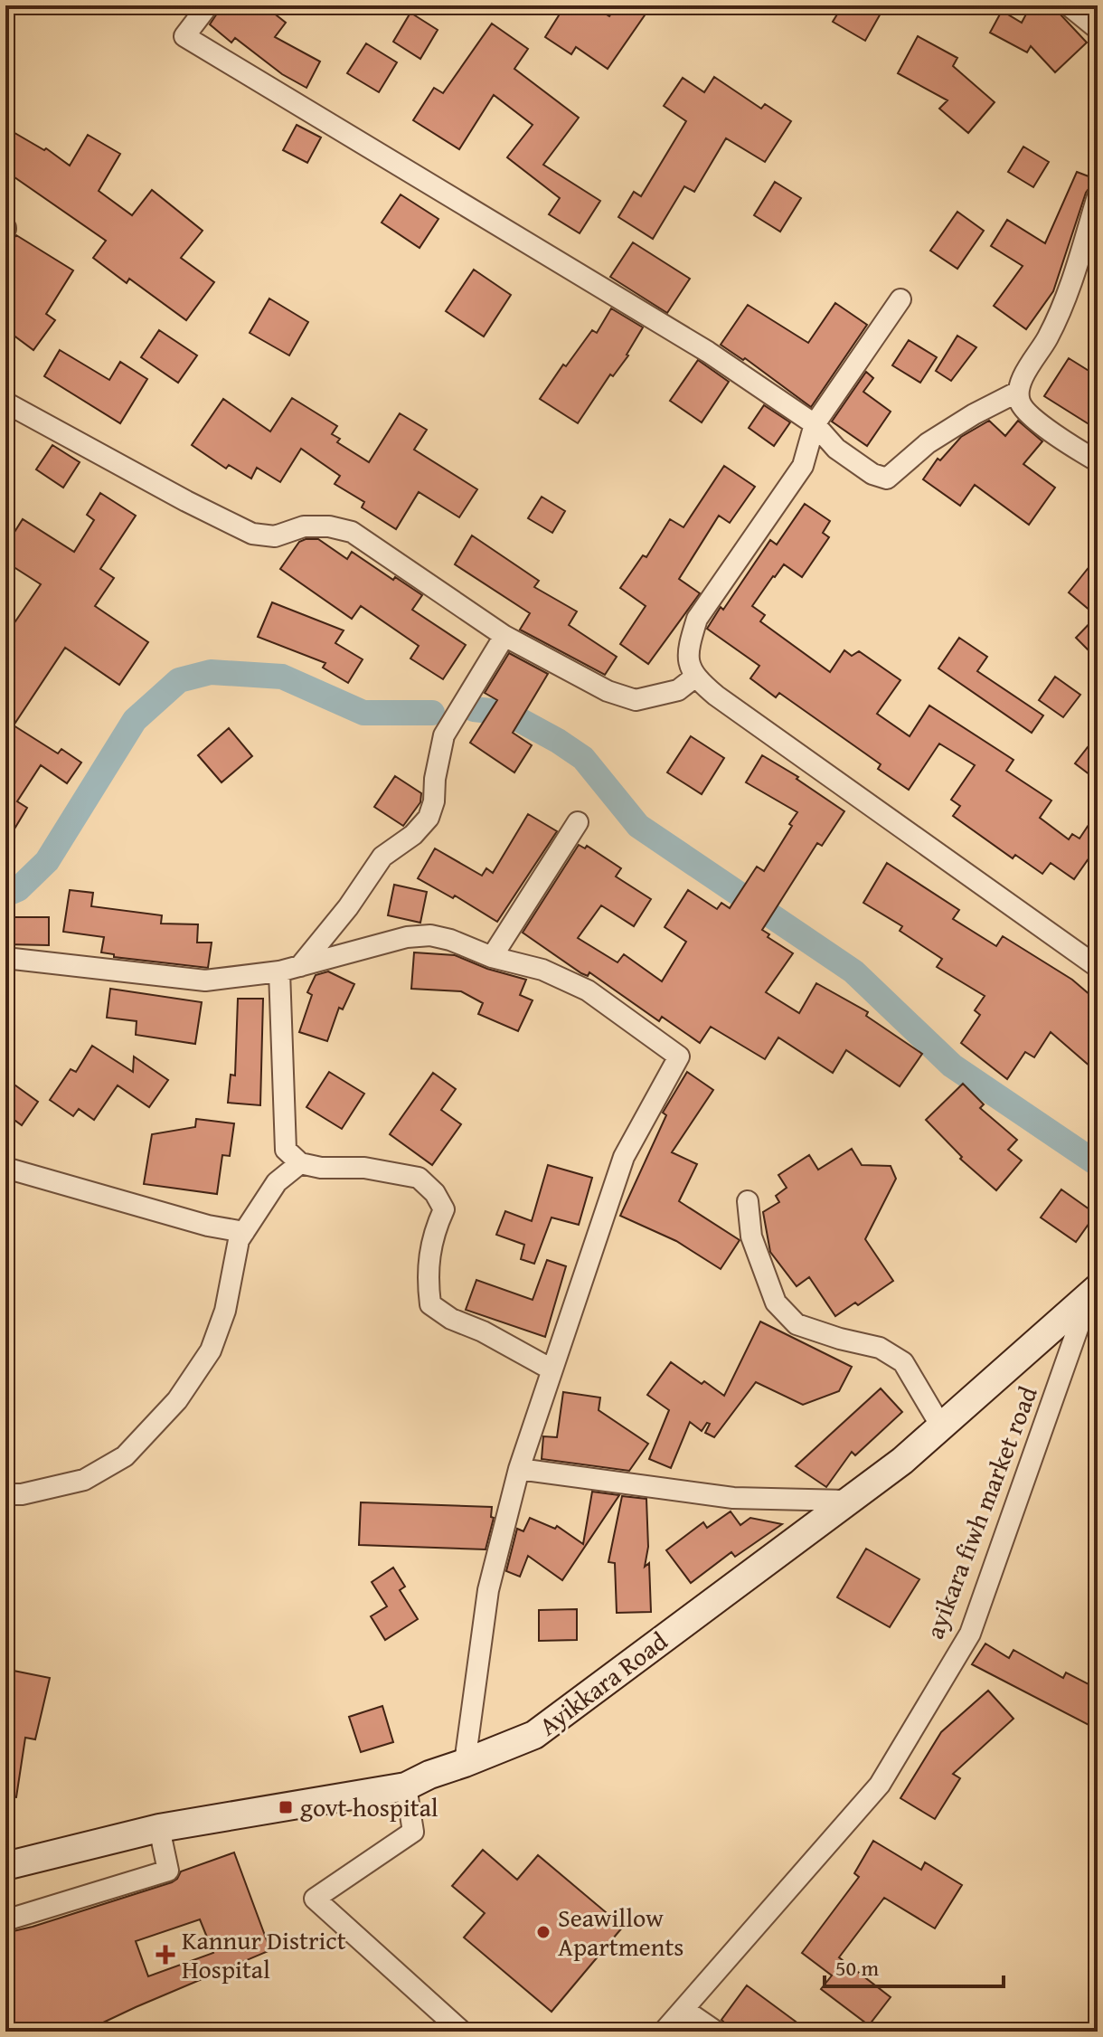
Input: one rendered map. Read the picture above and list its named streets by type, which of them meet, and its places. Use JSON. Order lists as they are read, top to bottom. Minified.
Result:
{"streets":{"main road":["Ayikkara Road"],"street":["ayikara fiwh market road"]},"crossings":[["ayikara fiwh market road","Ayikkara Road"]],"places":{"transit":["govt hospital"],"other":["Seawillow Apartments"],"health":["Kannur District Hospital"]},"scale_bar":"50 m"}
